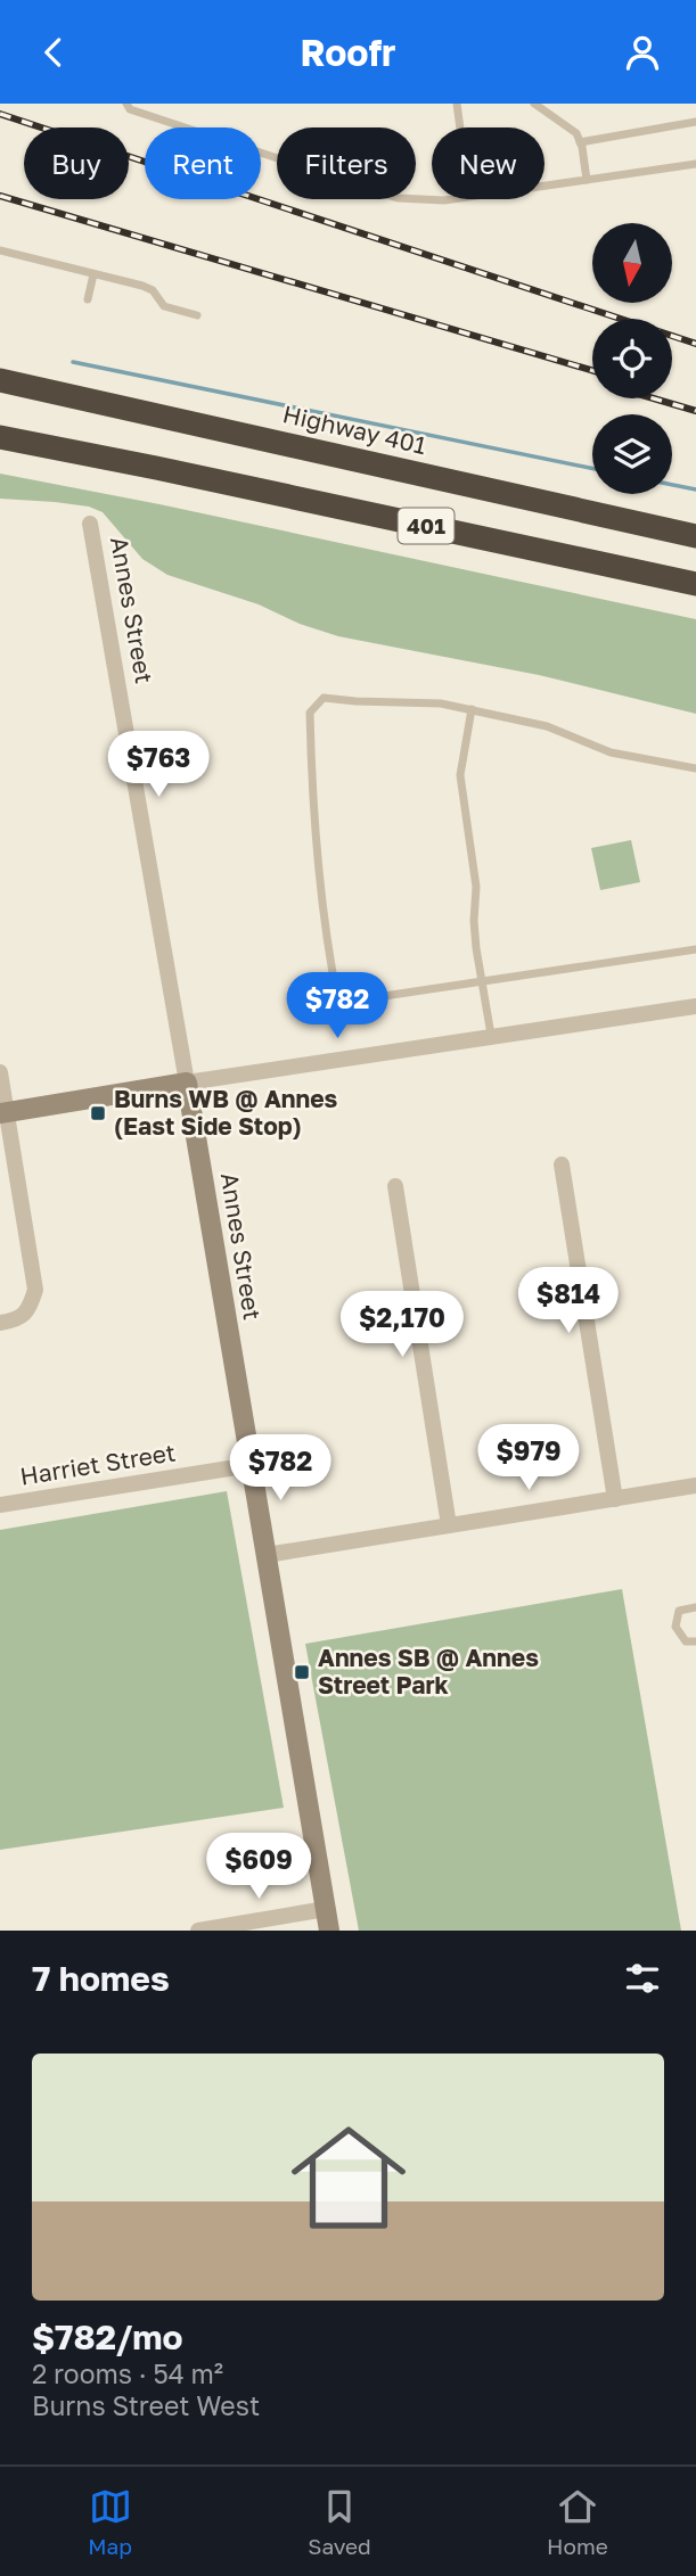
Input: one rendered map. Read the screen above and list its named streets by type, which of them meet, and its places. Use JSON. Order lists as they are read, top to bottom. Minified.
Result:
{"streets":{"highway":["Highway 401","401"],"street":["Annes Street","Harriet Street"]},"crossings":[["Annes Street","Harriet Street"]],"places":{"transit":["Burns WB @ Annes (East Side Stop)","Annes SB @ Annes Street Park"]},"north":"bottom","page":{"header":"Roofr","chip":["Buy","Rent","Filters","New"],"price":["$763","$782","$814","$2,170","$979","$782","$609"],"heading":"7 homes","list":[{"name":"$782/mo","note":"2 rooms · 54 m² · Burns Street West"}],"tabs":["Map","Saved","Home"]}}
